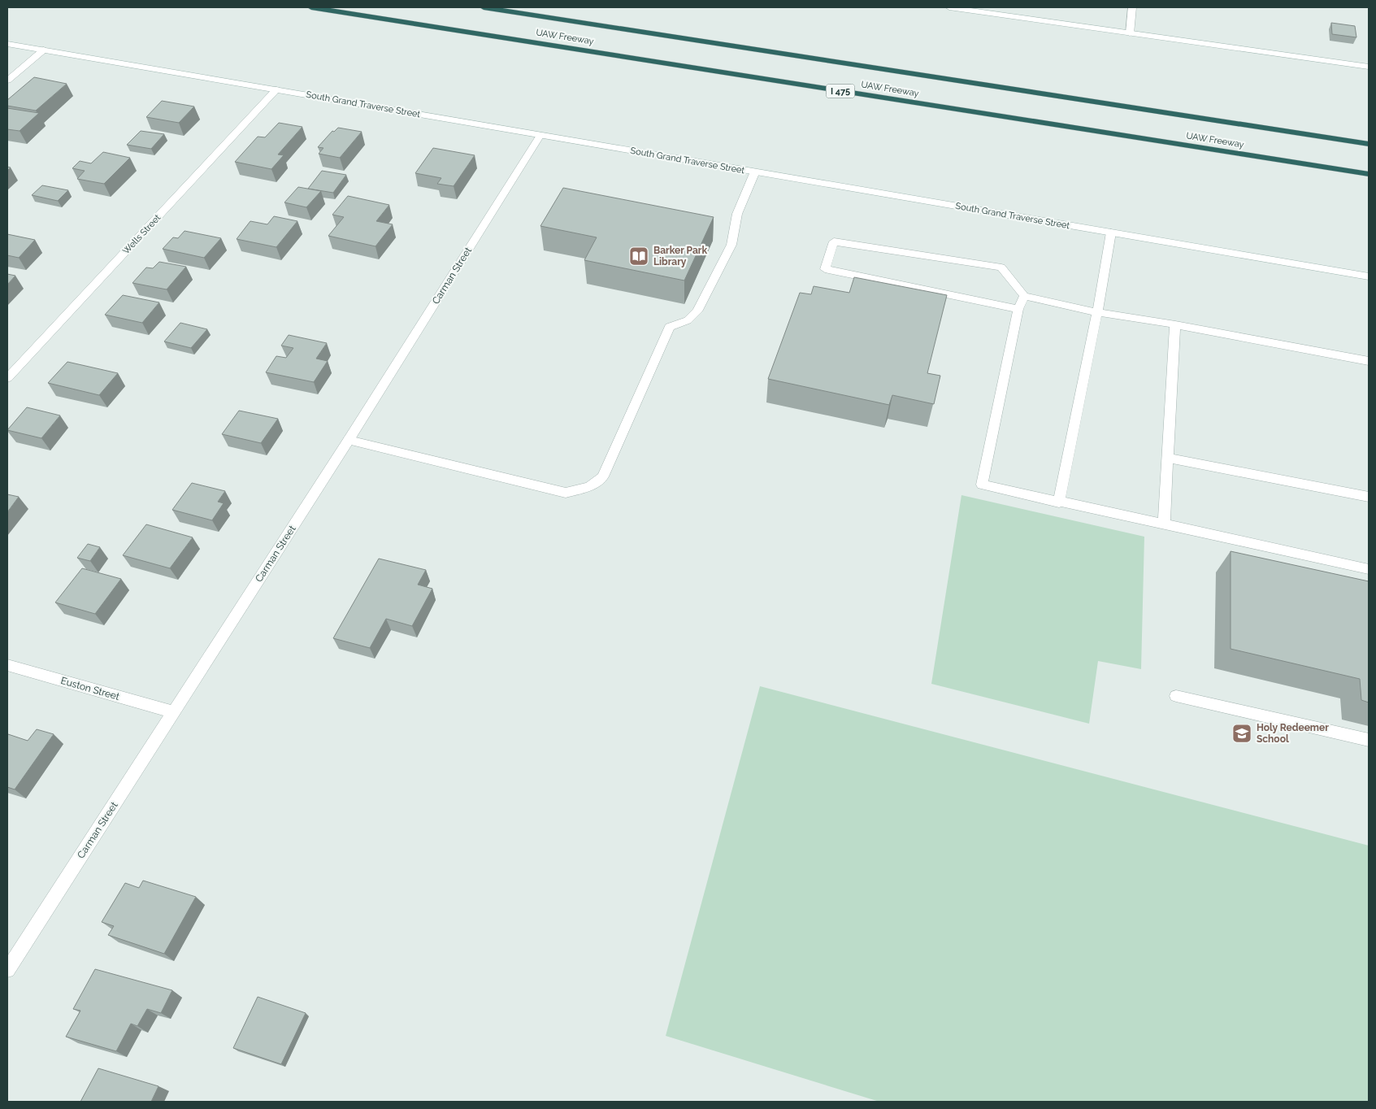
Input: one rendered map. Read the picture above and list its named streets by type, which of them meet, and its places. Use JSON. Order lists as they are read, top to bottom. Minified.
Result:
{"streets":{"highway":["UAW Freeway","I 475"],"main road":["South Grand Traverse Street","Wells Street","Carman Street","Euston Street"]},"crossings":[["South Grand Traverse Street","Wells Street"],["South Grand Traverse Street","Carman Street"],["Carman Street","Euston Street"]],"places":{"library":["Barker Park Library"],"school or university":["Holy Redeemer School"]}}
